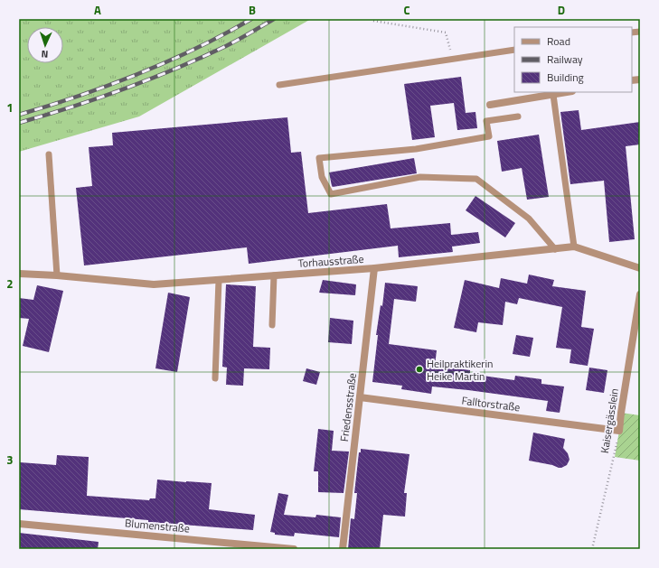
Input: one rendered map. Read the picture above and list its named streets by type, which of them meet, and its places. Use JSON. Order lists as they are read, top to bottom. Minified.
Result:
{"streets":{"street":["Torhausstraße","Falltorstraße","Friedensstraße","Kaisergässlein","Blumenstraße"]},"crossings":[["Torhausstraße","Friedensstraße"],["Falltorstraße","Friedensstraße"],["Falltorstraße","Kaisergässlein"]],"places":["Heilpraktikerin Heike Martin"],"legend":["Road","Railway","Building"],"north":"bottom","grid":{"columns":["A","B","C","D"],"rows":["1","2","3"]}}
